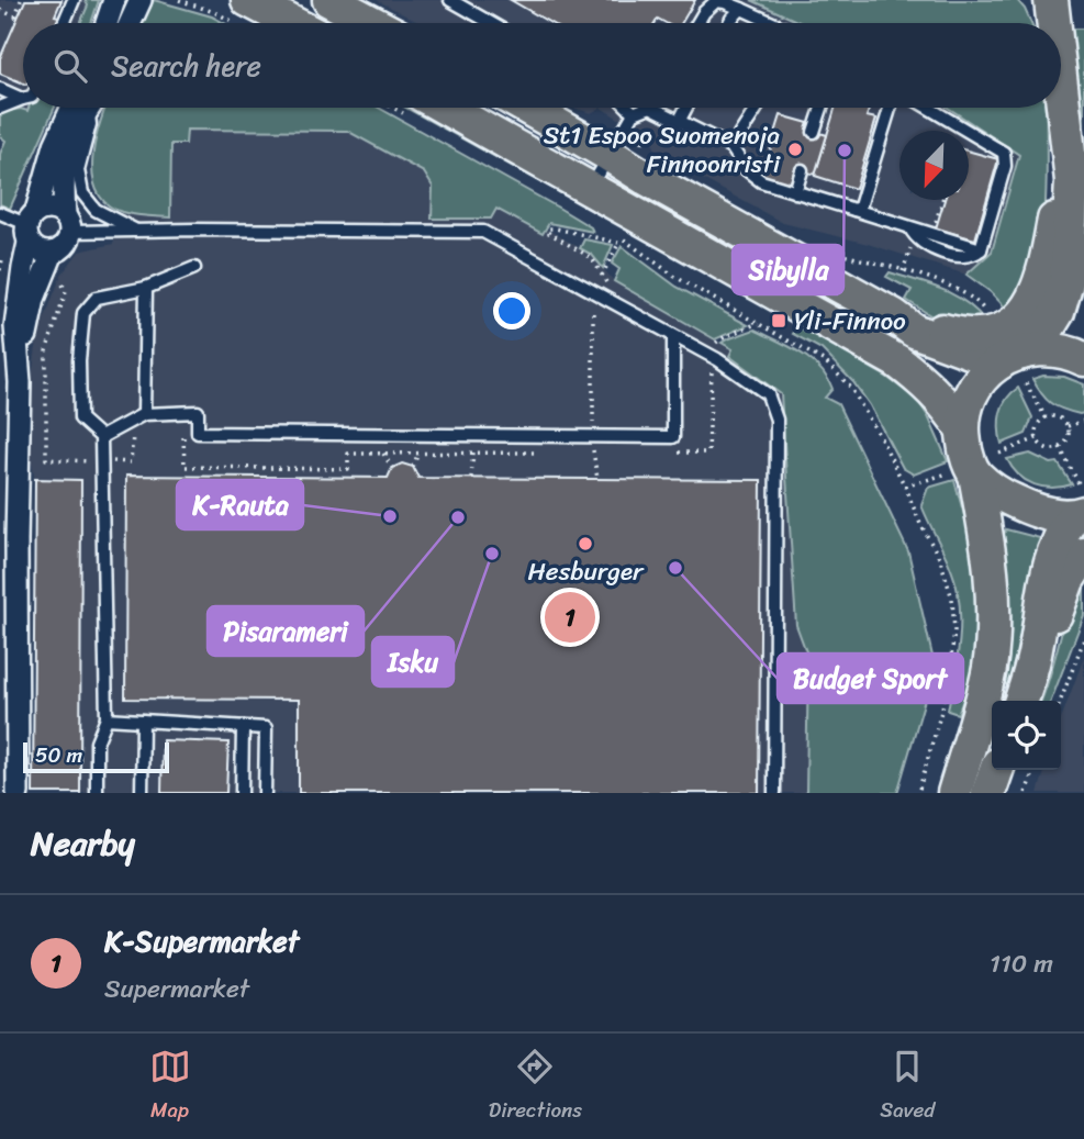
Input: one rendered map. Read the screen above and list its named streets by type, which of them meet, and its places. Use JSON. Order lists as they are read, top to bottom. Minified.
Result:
{"places":{"other":["St1 Espoo Suomenoja Finnoonristi","Sibylla","K-Rauta","Pisarameri","Hesburger","Isku","Budget Sport"],"transit":["Yli-Finnoo"]},"scale_bar":"50 m","north":"bottom left","page":{"search":"Search here","pins":"1","scale":"50 m","heading":"Nearby","list":[{"mark":"1","name":"K-Supermarket","note":"Supermarket","value":"110 m"}],"nav":["Map","Directions","Saved"]}}
